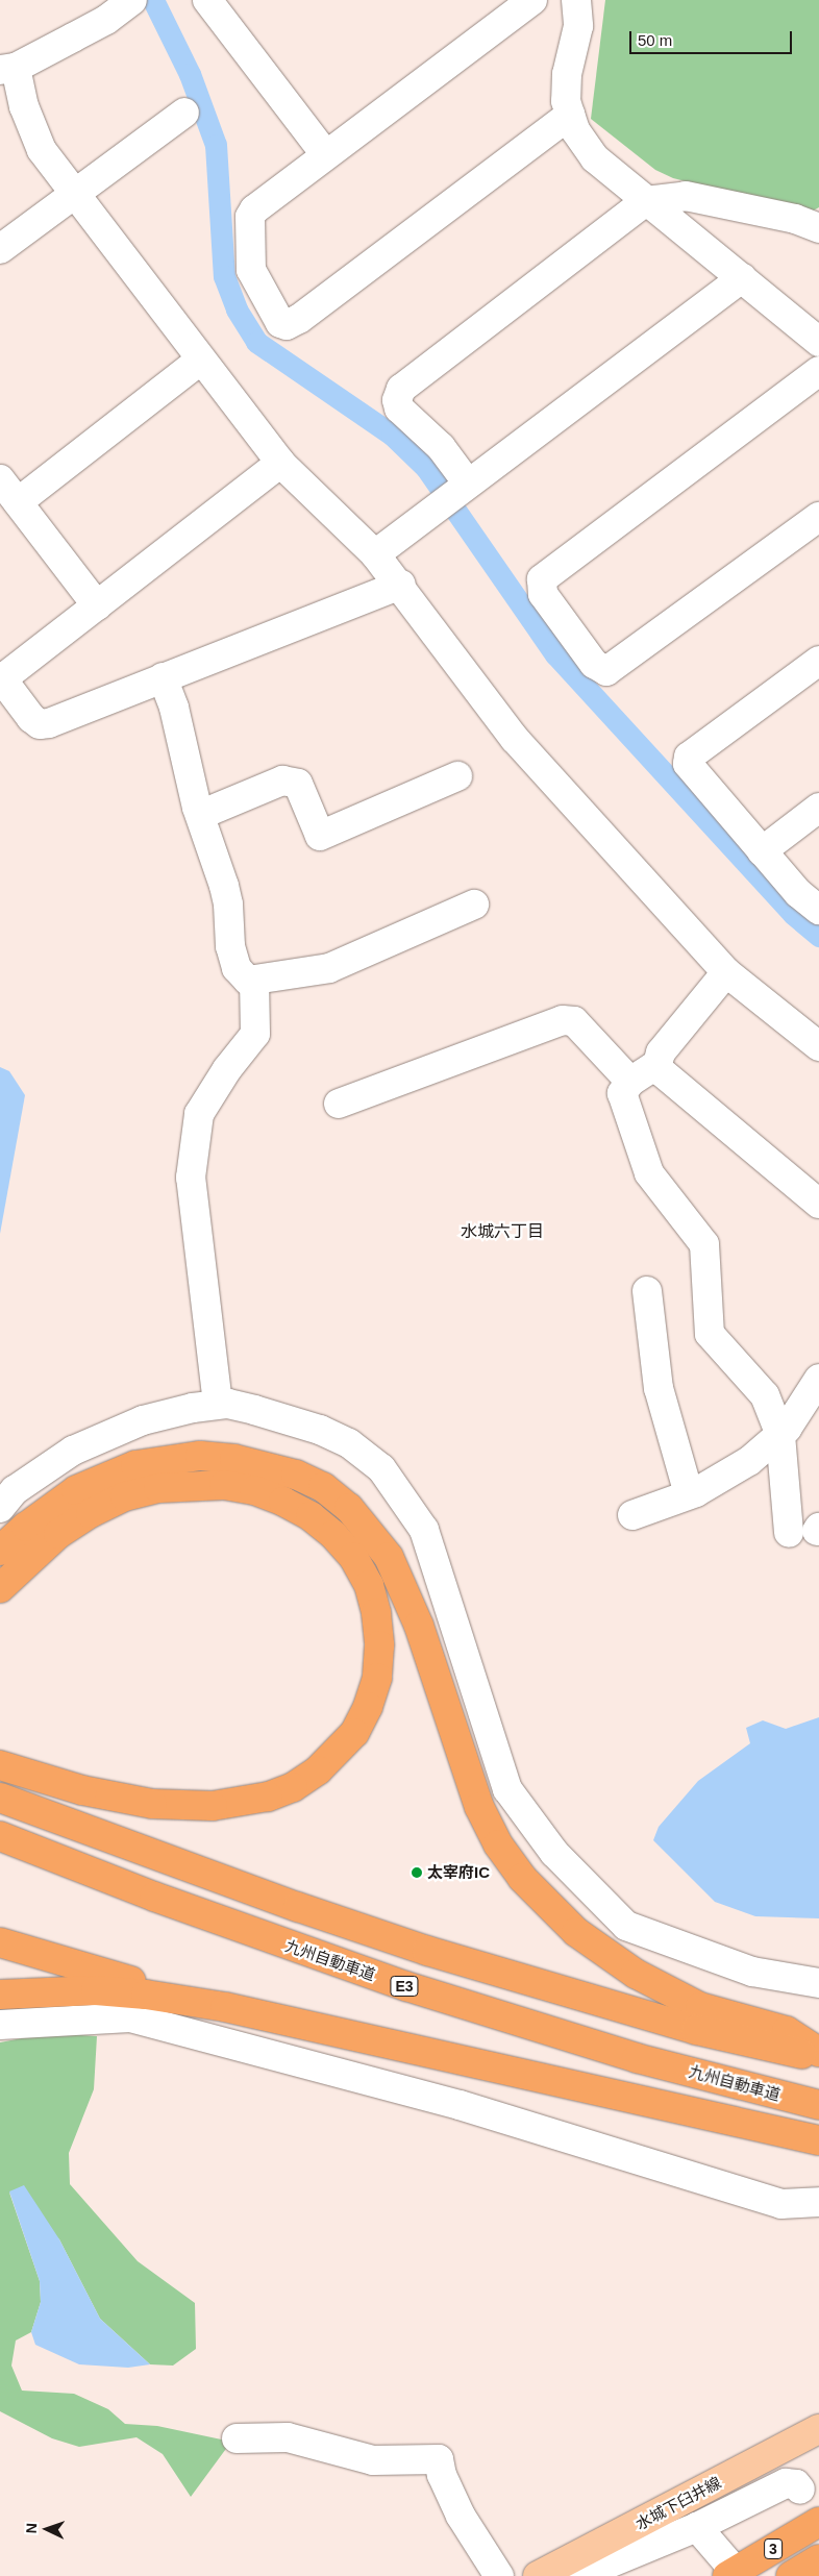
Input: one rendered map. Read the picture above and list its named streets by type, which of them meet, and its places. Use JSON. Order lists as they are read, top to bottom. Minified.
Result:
{"streets":{"highway":["九州自動車道","E3","3"],"main road":["水城下臼井線"]},"districts":["水城六丁目"],"places":["太宰府IC"],"scale_bar":"50 m","north":"left"}
